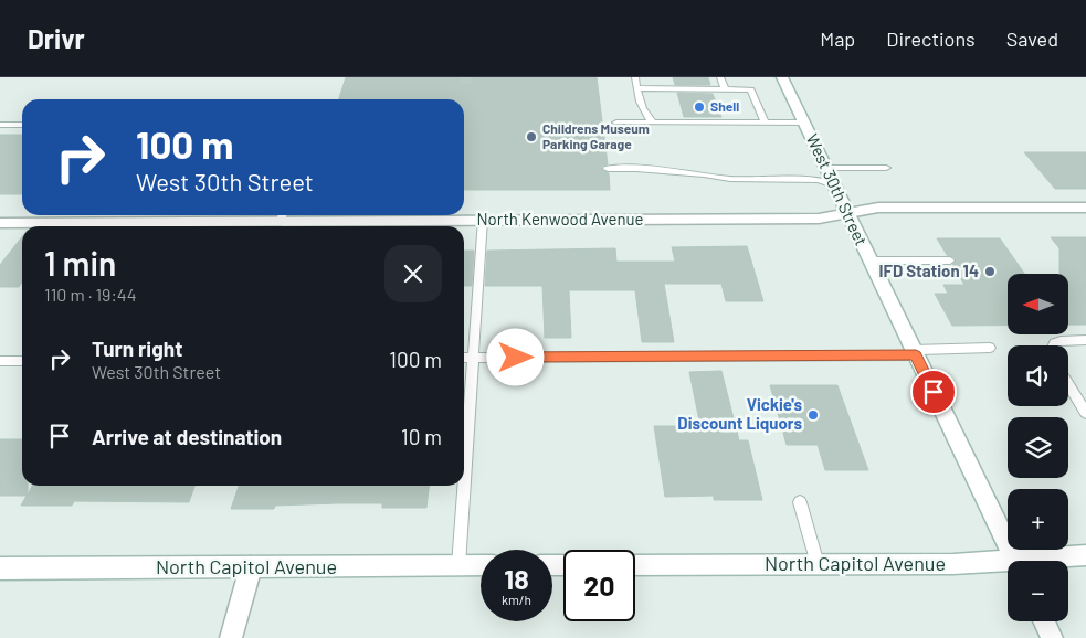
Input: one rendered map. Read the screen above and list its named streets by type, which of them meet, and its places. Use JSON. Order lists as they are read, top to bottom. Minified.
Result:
{"streets":{"main road":["West 30th Street","North Kenwood Avenue","North Capitol Avenue"]},"crossings":[["West 30th Street","North Kenwood Avenue"]],"places":["Shell","Childrens Museum Parking Garage","IFD Station 14","Vickie's Discount Liquors"],"north":"left","page":{"header":"Drivr","nav":["Map","Directions","Saved"],"turn":["100 m","West 30th Street"],"heading":["1 min","110 m · 19:44"],"map_buttons":["+","−"],"list":[{"name":"Turn right","note":"West 30th Street","value":"100 m"},{"name":"Arrive at destination","value":"10 m"}],"speed":"18 km/h","limit":"20"}}
